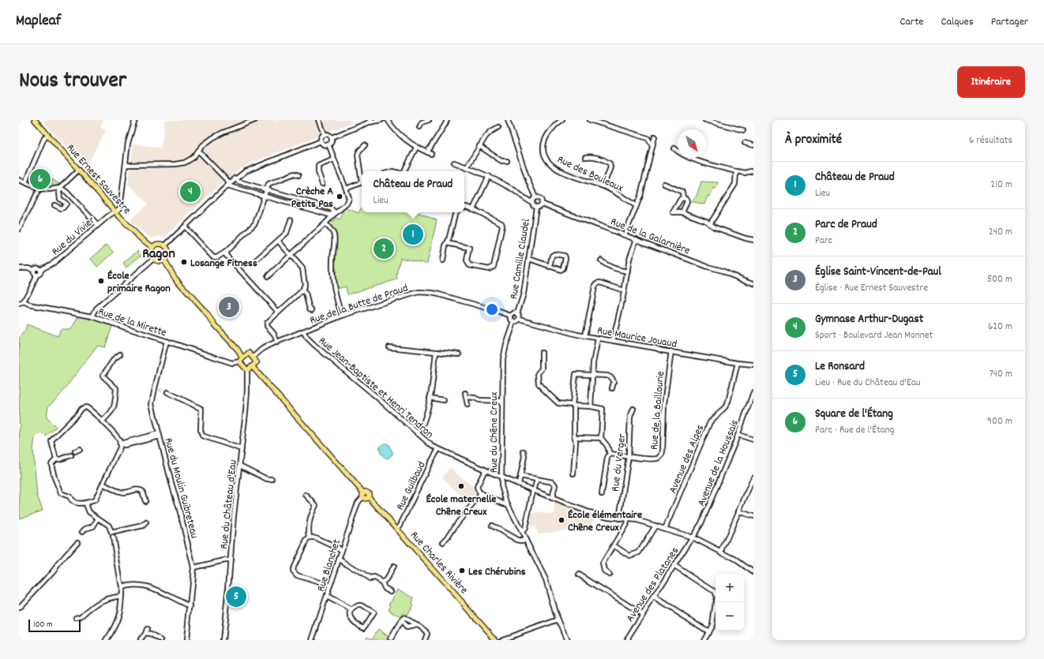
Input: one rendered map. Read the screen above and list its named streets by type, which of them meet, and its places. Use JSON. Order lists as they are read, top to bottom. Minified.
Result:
{"streets":{"main road":["Rue Ernest Sauvestre","Rue Charles Rivière"],"street":["Rue des Bouleaux","Rue du Vivier","Rue de la Galarnière","Rue Camille Claudel","Rue de la Butte de Praud","Rue de la Mirette","Rue Maurice Jouaud","Rue Jean-Baptiste et Henri Tendron","Rue de la Baillourie","Rue du Chêne Creux","Avenue des Alpes","Rue du Verger","Avenue de la Houssais","Rue Guilbaud","Rue du Moulin Guibreteau","Rue du Château d'Eau","Rue Blanchet","Avenue des Platanes"]},"crossings":[["Rue Ernest Sauvestre","Rue du Vivier"],["Rue de la Galarnière","Rue Camille Claudel"],["Rue Camille Claudel","Rue de la Butte de Praud"],["Rue Camille Claudel","Rue Maurice Jouaud"],["Rue Camille Claudel","Rue du Chêne Creux"],["Rue de la Butte de Praud","Rue Maurice Jouaud"],["Rue de la Butte de Praud","Rue Jean-Baptiste et Henri Tendron"],["Rue de la Butte de Praud","Rue du Chêne Creux"],["Rue de la Mirette","Rue du Moulin Guibreteau"],["Rue Maurice Jouaud","Rue de la Baillourie"],["Rue Maurice Jouaud","Rue du Chêne Creux"],["Rue Maurice Jouaud","Avenue des Alpes"],["Rue Jean-Baptiste et Henri Tendron","Rue du Chêne Creux"],["Rue Jean-Baptiste et Henri Tendron","Avenue des Alpes"],["Rue Jean-Baptiste et Henri Tendron","Rue du Verger"],["Rue Jean-Baptiste et Henri Tendron","Avenue de la Houssais"],["Rue Jean-Baptiste et Henri Tendron","Rue Guilbaud"],["Rue Jean-Baptiste et Henri Tendron","Avenue des Platanes"],["Rue de la Baillourie","Rue du Verger"],["Avenue de la Houssais","Avenue des Platanes"],["Rue Guilbaud","Rue Charles Rivière"],["Rue Charles Rivière","Rue Blanchet"]],"districts":["Ragon"],"places":["Crèche A Petits Pas","Losange Fitness","École primaire Ragon","École maternelle Chêne Creux","École élémentaire Chêne Creux","Les Chérubins"],"scale_bar":"100 m","north":"bottom right","page":{"header":"Mapleaf","nav":["Carte","Calques","Partager"],"title":"Nous trouver","buttons":"Itinéraire","heading":["À proximité","6 résultats"],"list":[{"mark":"1","name":"Château de Praud","note":"Lieu","value":"210 m"},{"mark":"2","name":"Parc de Praud","note":"Parc","value":"240 m"},{"mark":"3","name":"Église Saint-Vincent-de-Paul","note":"Église · Rue Ernest Sauvestre","value":"500 m"},{"mark":"4","name":"Gymnase Arthur-Dugast","note":"Sport · Boulevard Jean Monnet","value":"620 m"},{"mark":"5","name":"Le Ronsard","note":"Lieu · Rue du Château d'Eau","value":"740 m"},{"mark":"6","name":"Square de l'Étang","note":"Parc · Rue de l'Étang","value":"900 m"}],"pins":["6","4","1","2","3","5"],"popup":["Château de Praud","Lieu"],"map_buttons":["+","−"],"scale":"100 m"}}
